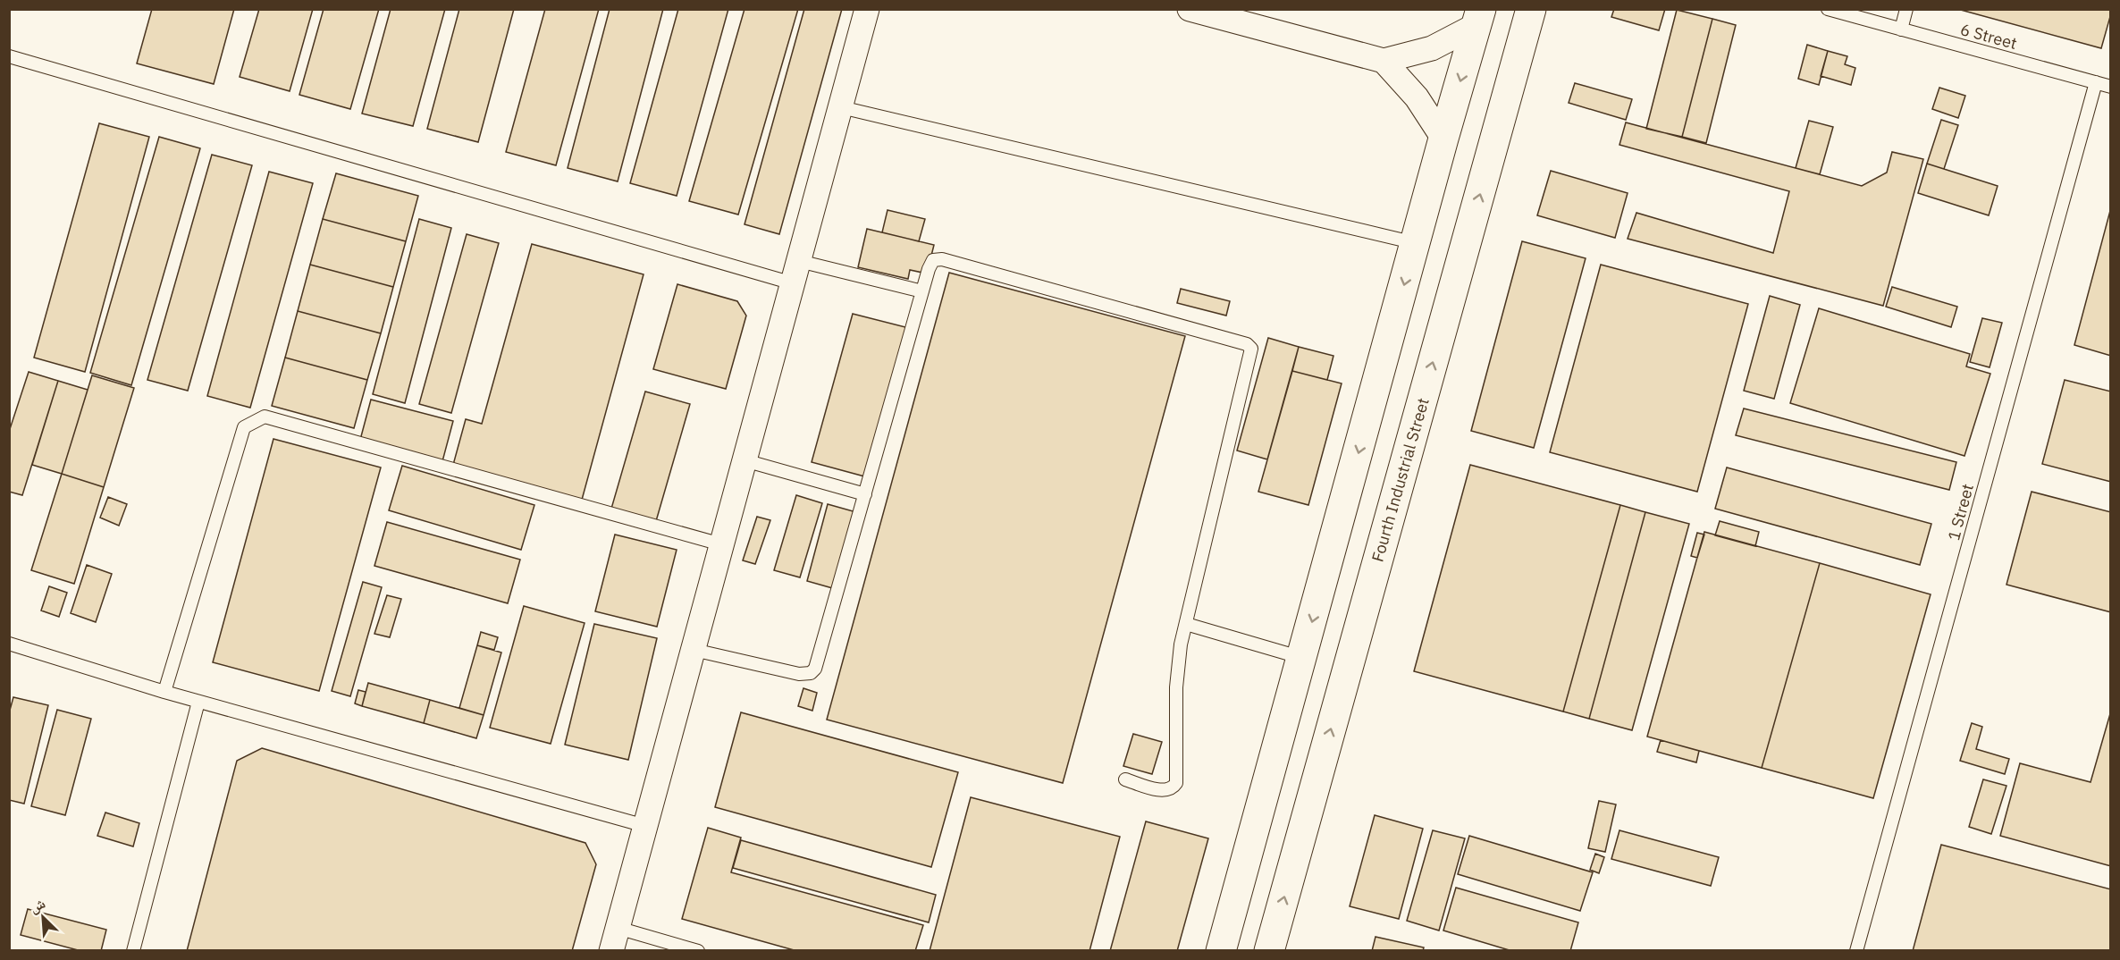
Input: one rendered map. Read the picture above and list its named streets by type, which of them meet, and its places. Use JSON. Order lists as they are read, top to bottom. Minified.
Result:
{"streets":{"main road":["Fourth Industrial Street"],"lane":["6 Street","1 Street"]},"crossings":[["6 Street","1 Street"]],"north":"top left"}
